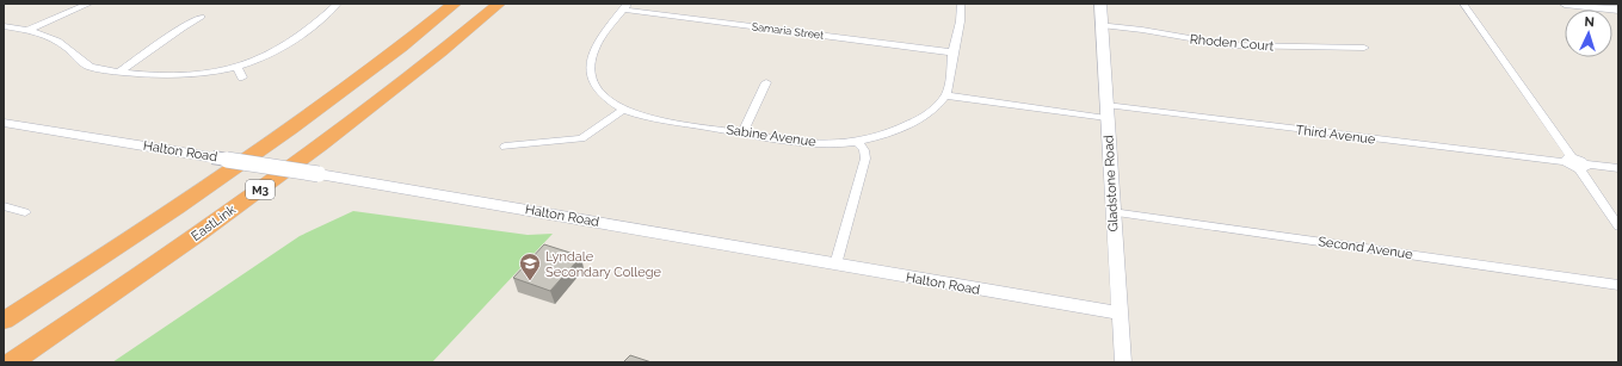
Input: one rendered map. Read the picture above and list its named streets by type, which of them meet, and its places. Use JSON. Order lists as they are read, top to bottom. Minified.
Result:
{"streets":{"highway":["M3","EastLink"],"main road":["Halton Road","Gladstone Road"],"street":["Samaria Street","Rhoden Court","Third Avenue","Sabine Avenue","Second Avenue"]},"crossings":[["Samaria Street","Sabine Avenue"],["Rhoden Court","Gladstone Road"],["Third Avenue","Sabine Avenue"],["Third Avenue","Gladstone Road"],["Halton Road","Gladstone Road"],["Gladstone Road","Second Avenue"]],"places":{"school or university":["Lyndale Secondary College"]},"north":"top"}
